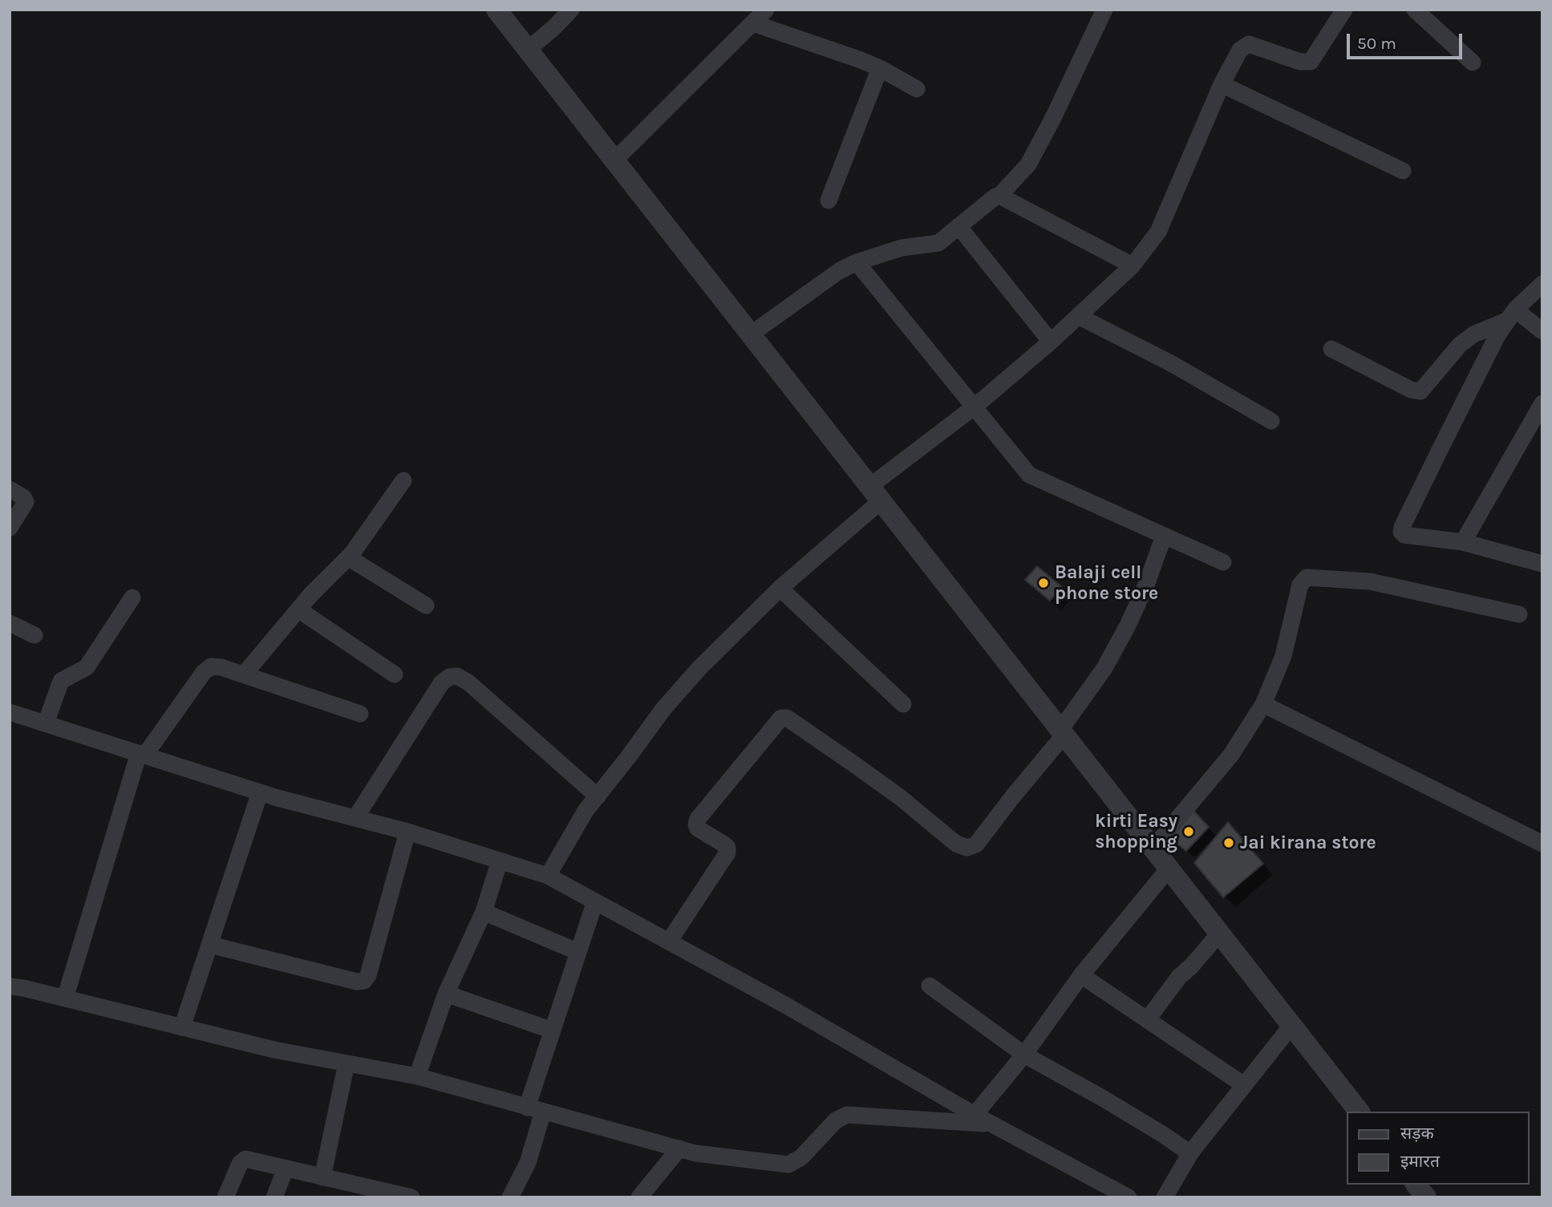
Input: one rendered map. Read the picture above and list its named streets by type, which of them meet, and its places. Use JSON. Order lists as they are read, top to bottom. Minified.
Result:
{"places":["Balaji cell phone store","kirti Easy shopping","Jai kirana store"],"legend":["सड़क","इमारत"],"scale_bar":"50 m"}
